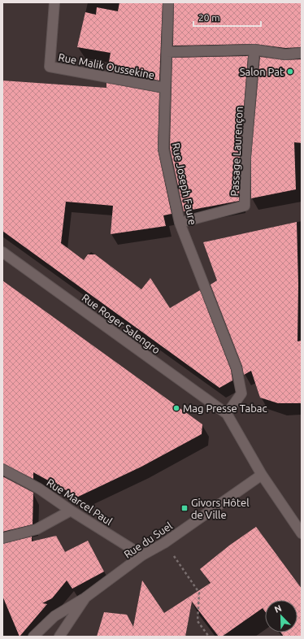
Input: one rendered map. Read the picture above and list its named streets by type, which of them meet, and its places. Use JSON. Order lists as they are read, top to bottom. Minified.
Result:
{"streets":{"street":["Rue Malik Oussekine","Passage Laurençon","Rue Joseph Faure","Rue Roger Salengro","Rue Marcel Paul","Rue du Suel"]},"crossings":[["Rue Malik Oussekine","Rue Joseph Faure"],["Passage Laurençon","Rue Joseph Faure"],["Rue Joseph Faure","Rue Roger Salengro"],["Rue Marcel Paul","Rue du Suel"]],"places":{"other":["Salon Pat","Mag Presse Tabac"],"transit":["Givors Hôtel de Ville"]},"scale_bar":"20 m","north":"top left"}
